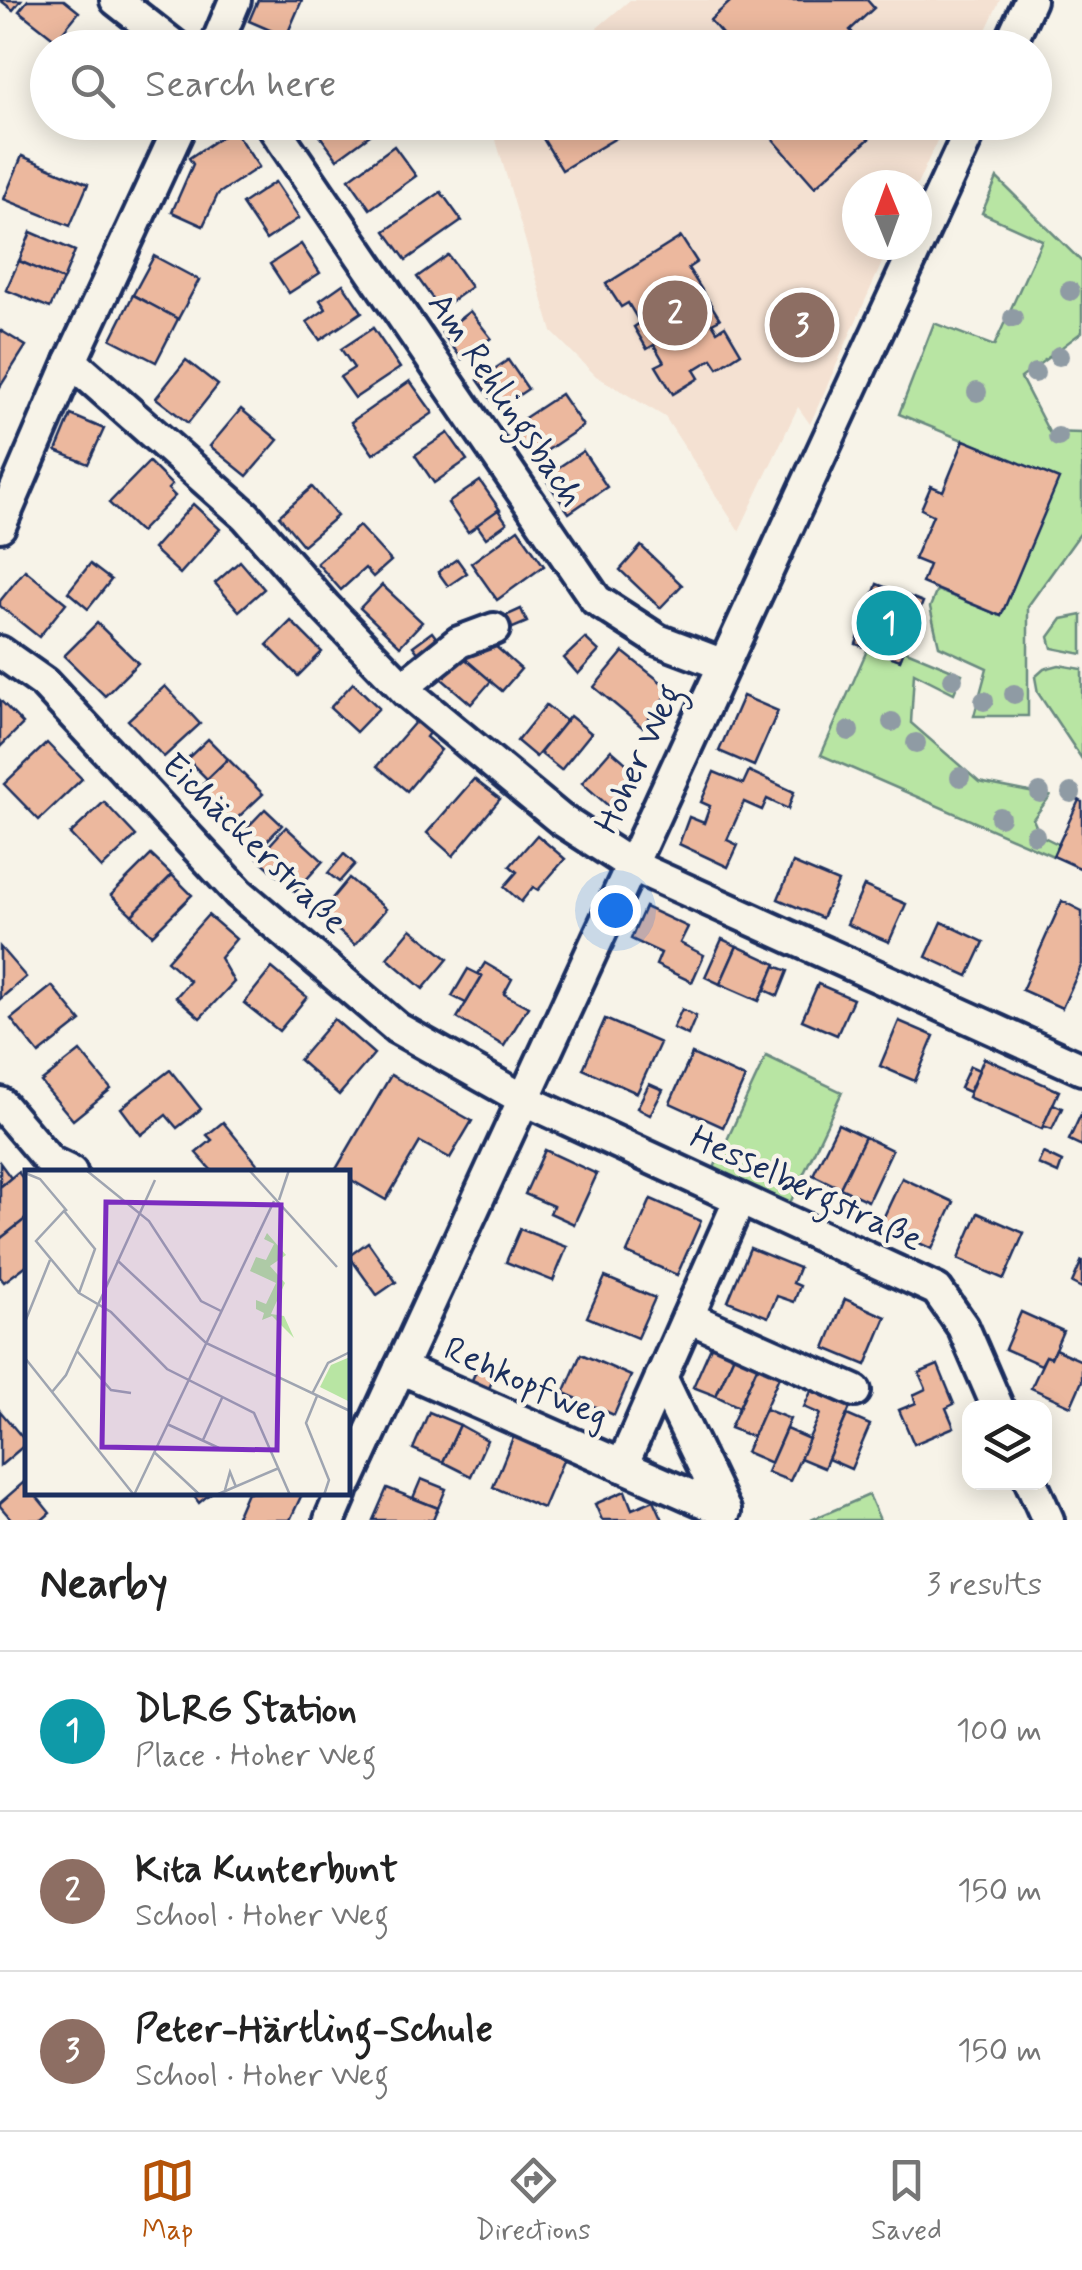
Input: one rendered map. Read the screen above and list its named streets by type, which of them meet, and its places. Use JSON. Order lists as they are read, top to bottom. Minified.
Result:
{"streets":{"street":["Am Rehlingsbach","Hoher Weg","Eichäckerstraße","Hesselbergstraße","Rehkopfweg"]},"crossings":[["Am Rehlingsbach","Hoher Weg"],["Hoher Weg","Eichäckerstraße"],["Hoher Weg","Hesselbergstraße"],["Hoher Weg","Rehkopfweg"],["Eichäckerstraße","Hesselbergstraße"],["Hesselbergstraße","Rehkopfweg"]],"north":"top","page":{"search":"Search here","pins":["2","3","1"],"heading":["Nearby","3 results"],"list":[{"mark":"1","name":"DLRG Station","note":"Place · Hoher Weg","value":"100 m"},{"mark":"2","name":"Kita Kunterbunt","note":"School · Hoher Weg","value":"150 m"},{"mark":"3","name":"Peter-Härtling-Schule","note":"School · Hoher Weg","value":"150 m"}],"nav":["Map","Directions","Saved"]}}
